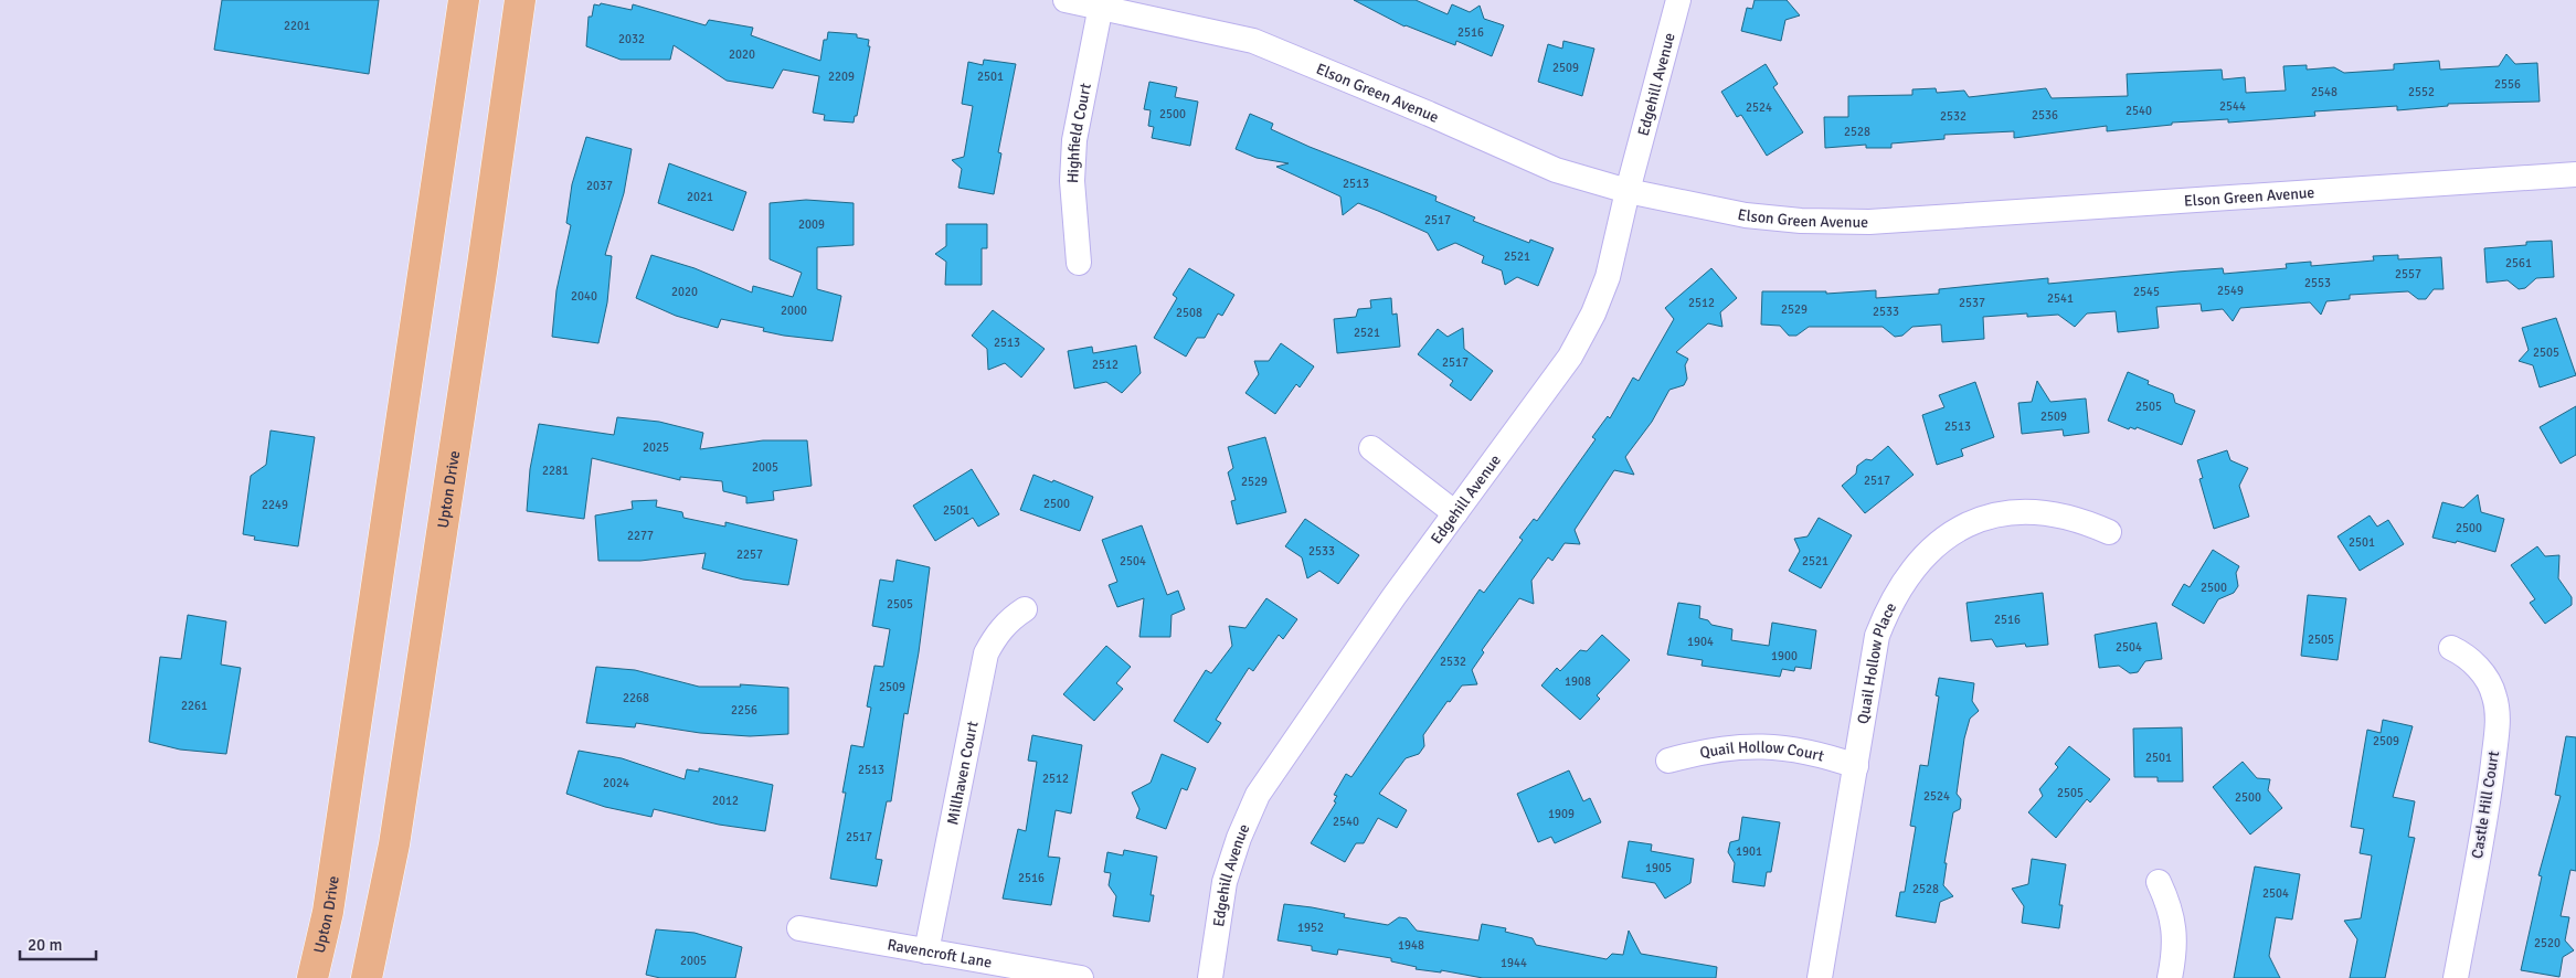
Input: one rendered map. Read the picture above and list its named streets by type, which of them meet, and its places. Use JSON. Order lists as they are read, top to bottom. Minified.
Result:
{"streets":{"main road":["Upton Drive"],"street":["Edgehill Avenue","Elson Green Avenue","Highfield Court","Quail Hollow Place","Quail Hollow Court","Millhaven Court","Castle Hill Court","Ravencroft Lane"]},"crossings":[["Edgehill Avenue","Elson Green Avenue"],["Elson Green Avenue","Highfield Court"],["Quail Hollow Place","Quail Hollow Court"],["Millhaven Court","Ravencroft Lane"]],"house_numbers":["2201","2516","2032","2020","2509","2209","2501","2556","2548","2552","2544","2524","2540","2500","2536","2532","2528","2513","2037","2021","2517","2009","2521","2561","2557","2553","2549","2020","2545","2040","2541","2512","2537","2529","2000","2533","2508","2521","2513","2505","2517","2512","2505","2509","2513","2025","2005","2281","2517","2529","2500","2249","2501","2500","2277","2501","2533","2257","2504","2521","2500","2505","2516","2505","1904","2504","1900","2532","1908","2509","2268","2261","2256","2509","2501","2513","2512","2024","2505","2524","2500","2012","1909","2540","2517","1901","1905","2516","2528","2504","1952","2520","1948","2005","1944"],"scale_bar":"20 m"}
